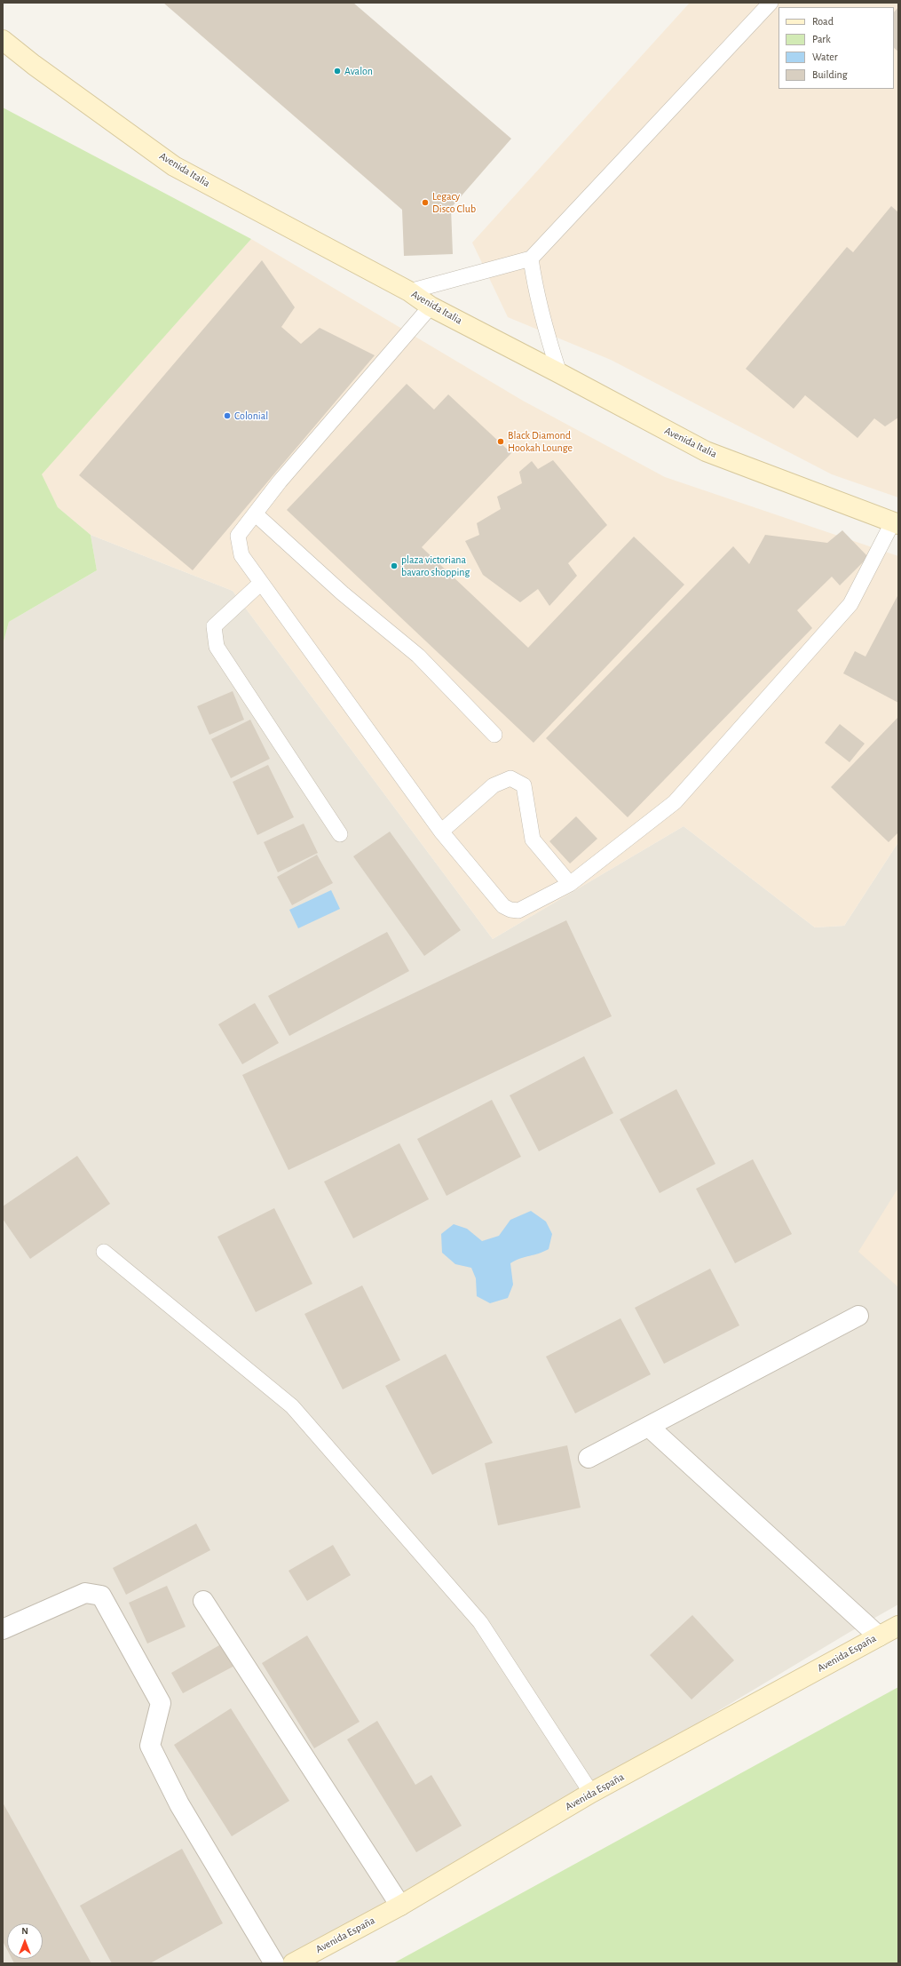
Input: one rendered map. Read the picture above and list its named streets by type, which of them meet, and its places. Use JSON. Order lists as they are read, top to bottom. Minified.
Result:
{"streets":{"street":["Avenida Italia","Avenida España"]},"places":["Avalon","Legacy Disco Club","Colonial","Black Diamond Hookah Lounge","plaza victoriana bavaro shopping"],"legend":["Road","Park","Water","Building"],"north":"top"}
